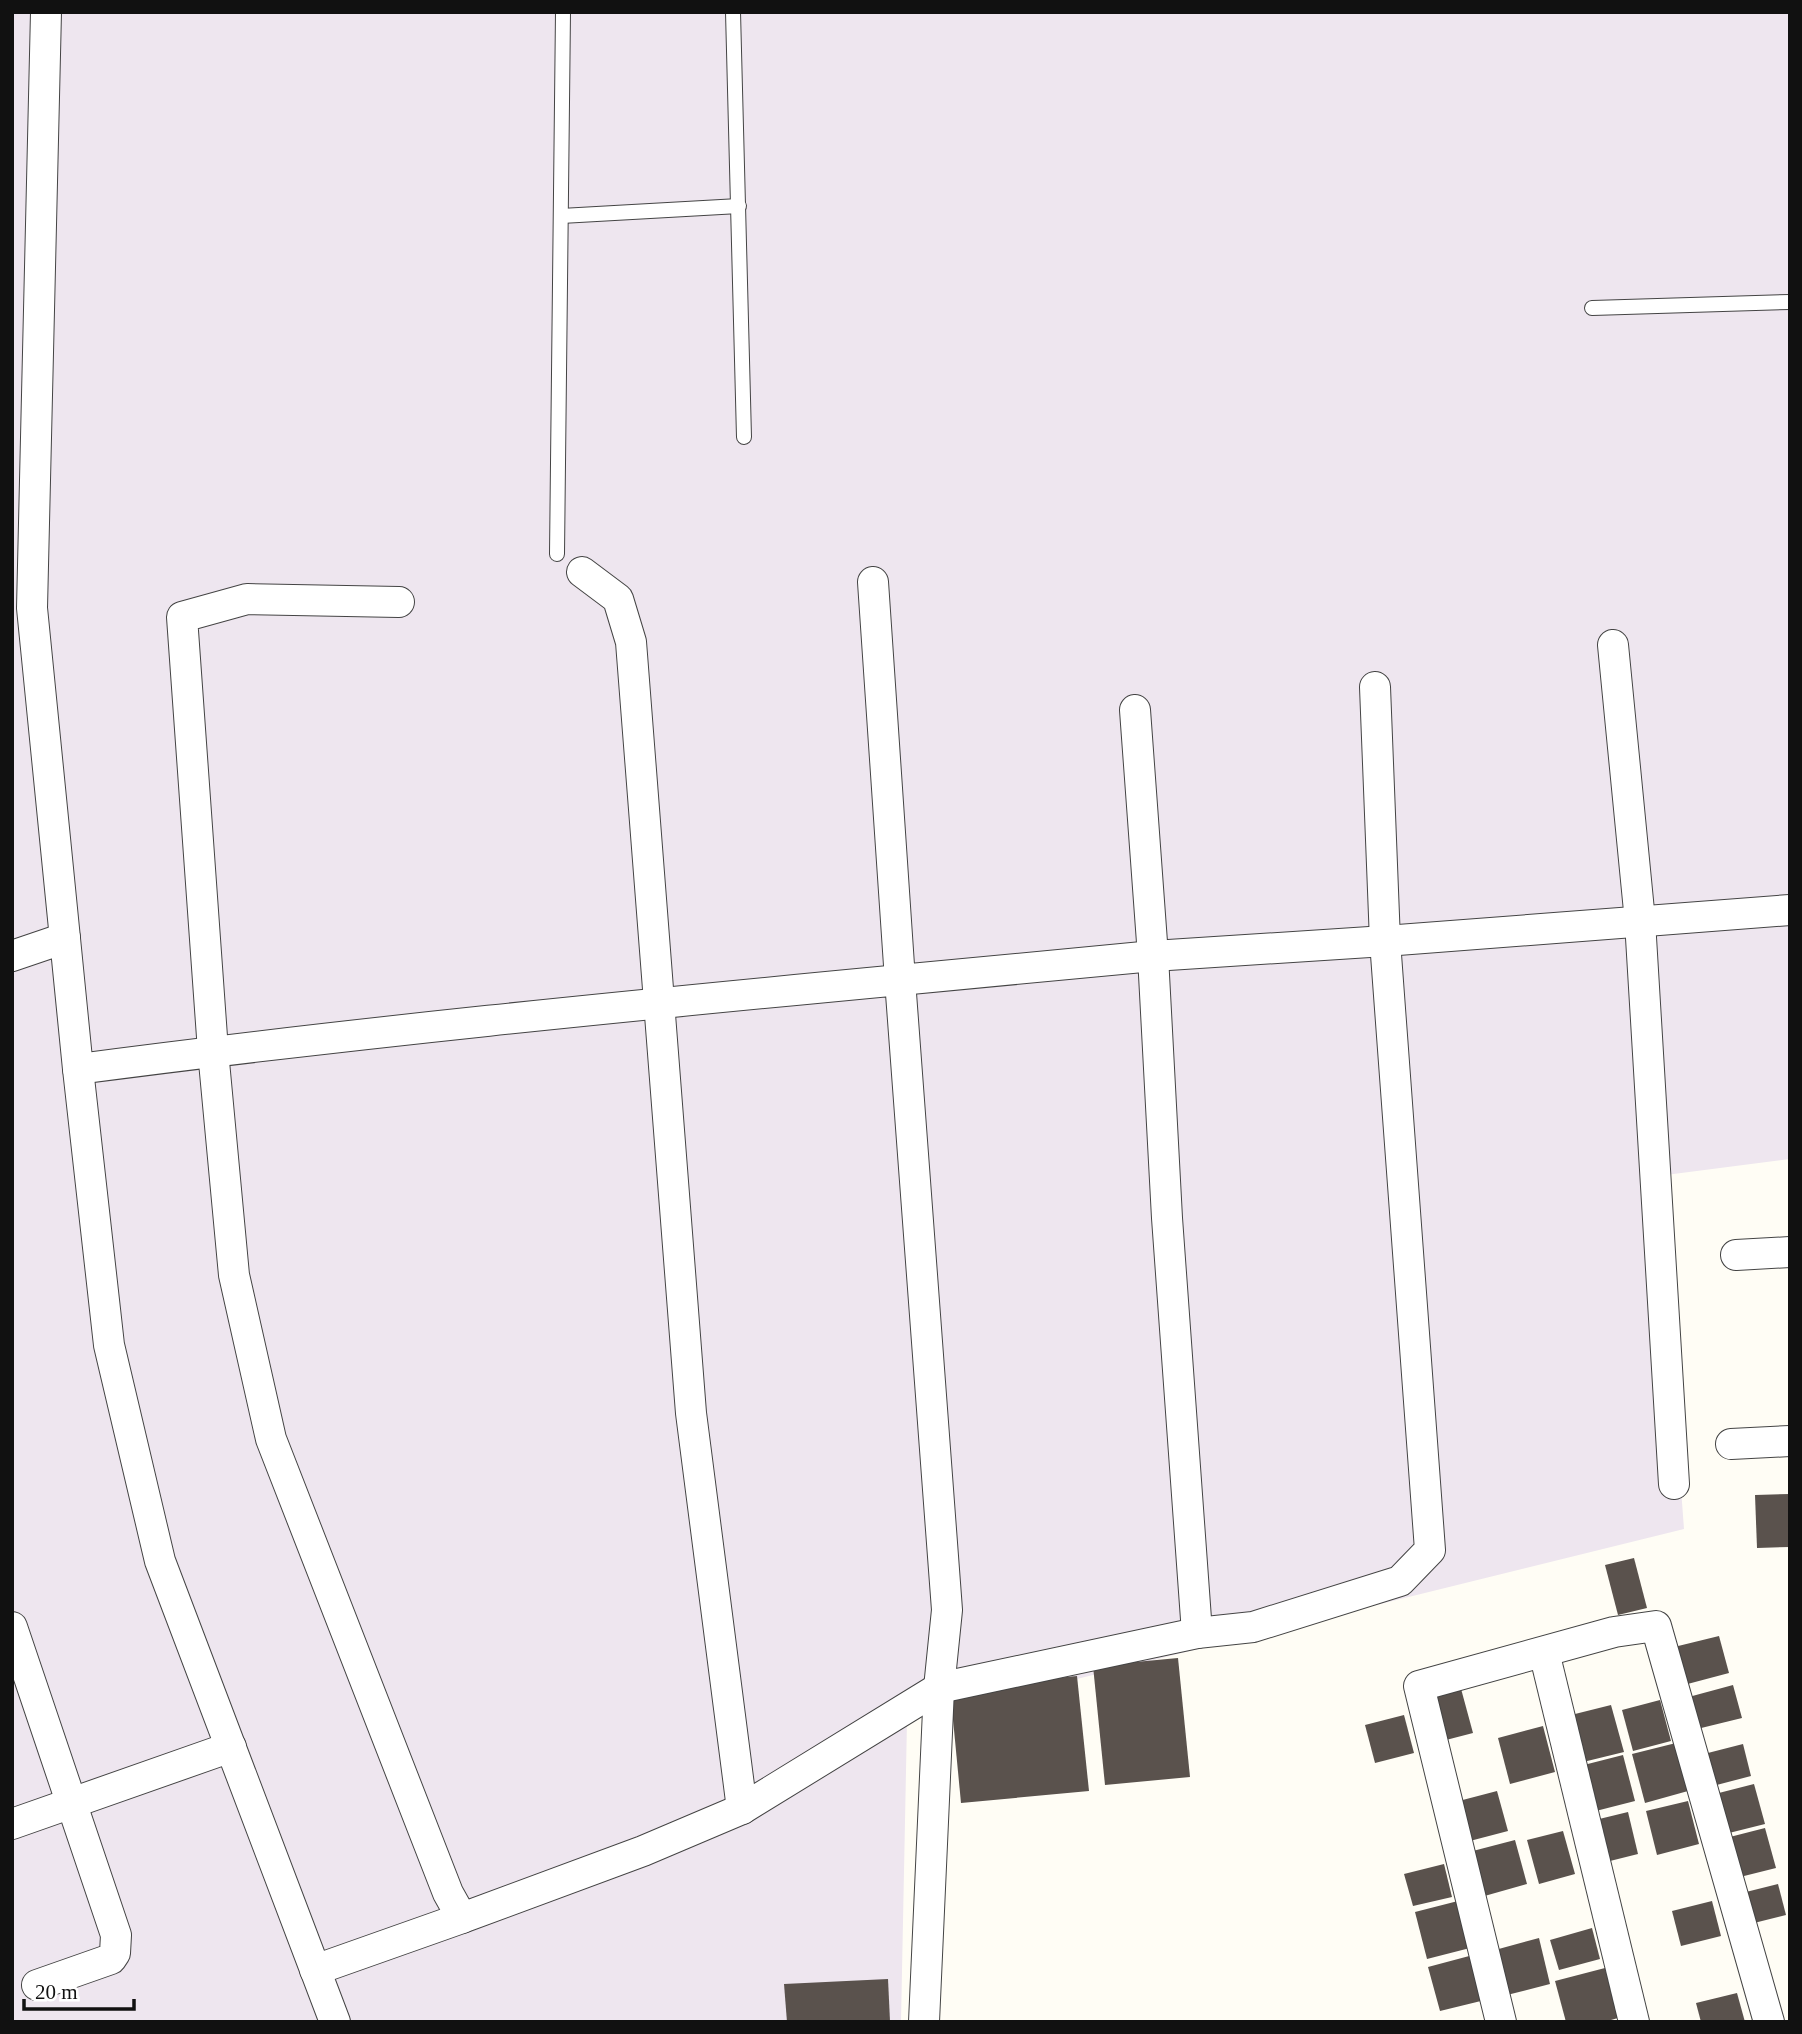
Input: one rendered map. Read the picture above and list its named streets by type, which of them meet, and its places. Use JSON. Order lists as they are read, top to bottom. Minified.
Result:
{"scale_bar":"20 m"}
